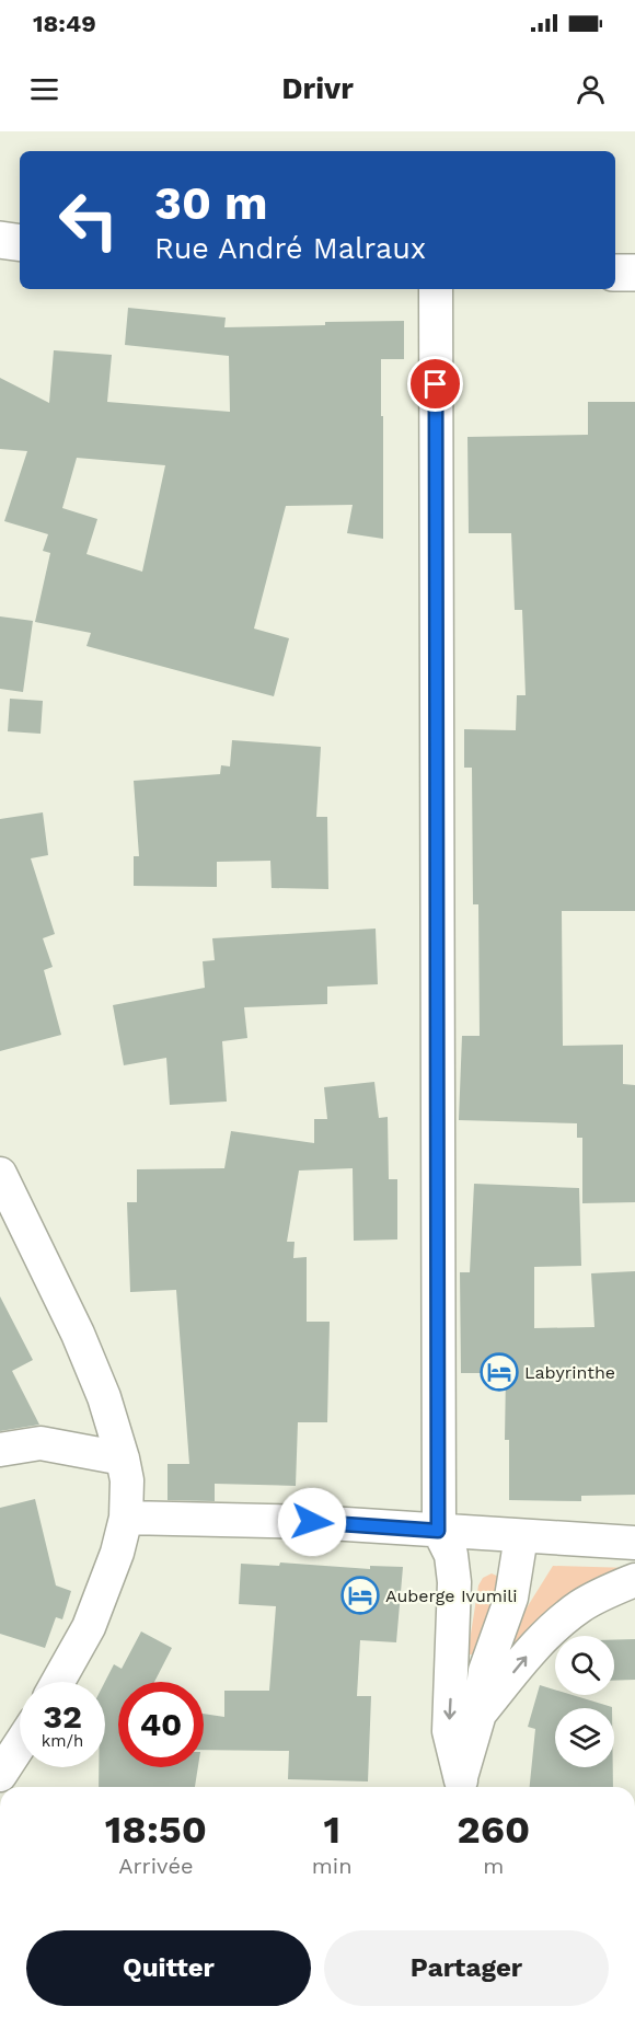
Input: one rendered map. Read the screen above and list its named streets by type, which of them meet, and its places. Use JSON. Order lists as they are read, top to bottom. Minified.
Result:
{"places":{"hotel":["Labyrinthe","Auberge Ivumili"]},"page":{"status":"18:49","header":"Drivr","turn":["30 m","Rue André Malraux"],"speed":"32 km/h","limit":"40","eta":["18:50","Arrivée","1","min","260","m"],"buttons":["Quitter","Partager"]}}
